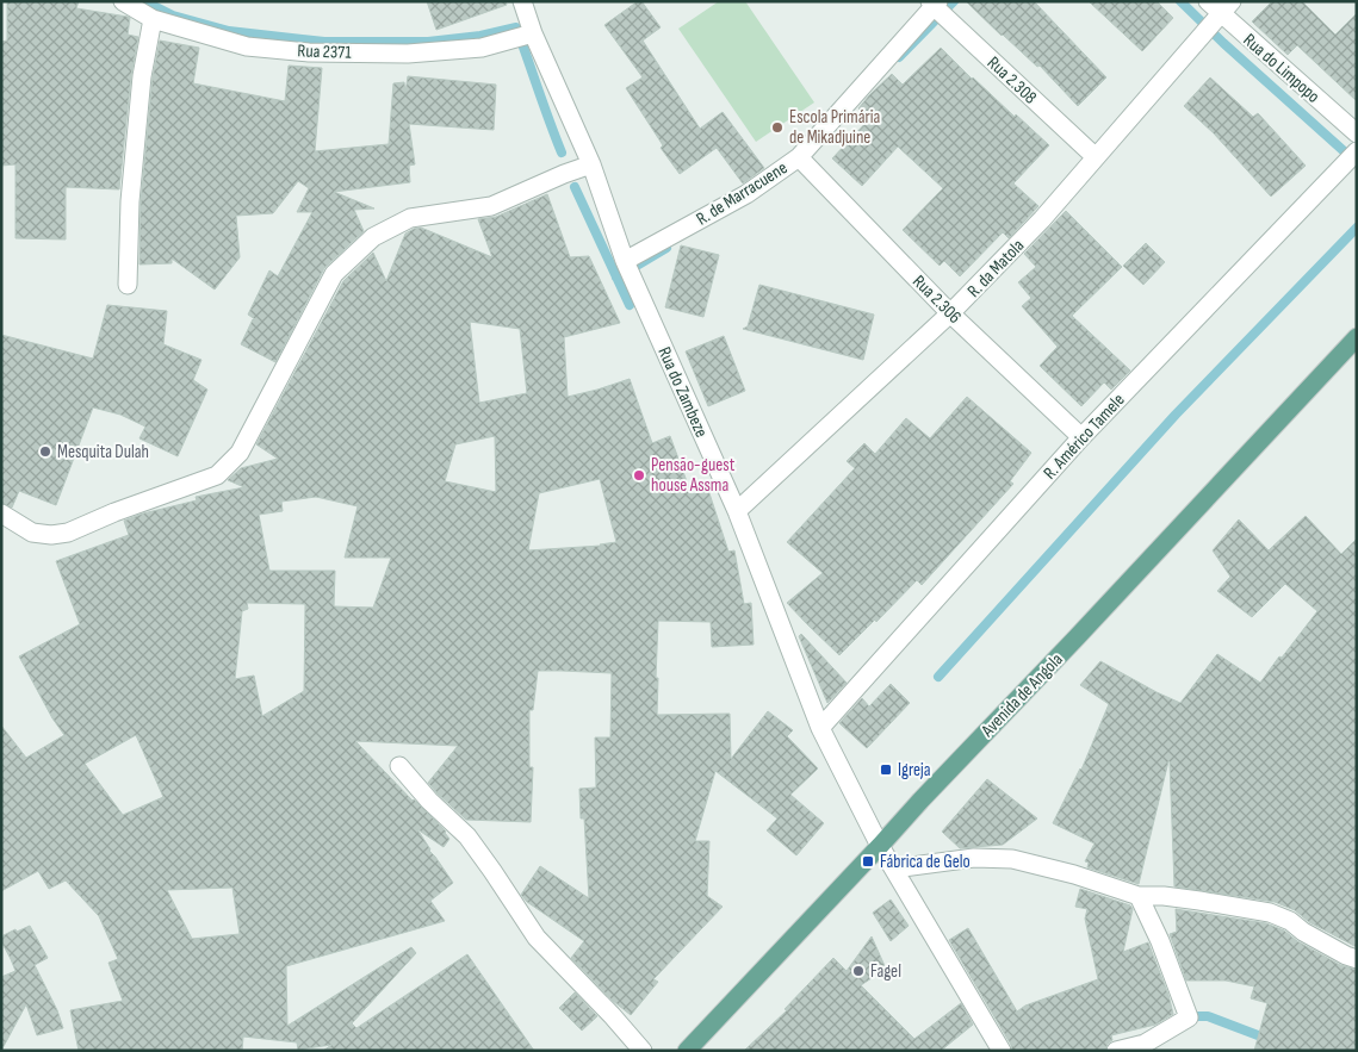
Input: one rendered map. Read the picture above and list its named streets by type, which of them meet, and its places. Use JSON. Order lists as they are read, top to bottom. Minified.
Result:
{"streets":{"main road":["Avenida de Angola"],"street":["Rua 2371","Rua do Limpopo","Rua 2.308","R. de Marracuene","R. da Matola","Rua 2.306","Rua do Zambeze","R. Américo Tamele"]},"crossings":[["Rua 2371","Rua do Zambeze"],["Rua do Limpopo","R. da Matola"],["Rua 2.308","R. de Marracuene"],["Rua 2.308","R. da Matola"],["R. de Marracuene","Rua 2.306"],["R. de Marracuene","Rua do Zambeze"],["R. da Matola","Rua 2.306"],["R. da Matola","Rua do Zambeze"],["Rua 2.306","R. Américo Tamele"],["Rua do Zambeze","R. Américo Tamele"],["Rua do Zambeze","Avenida de Angola"]],"places":{"other":["Escola Primária de Mikadjuine","Mesquita Dulah","Pensão-guest house Assma","Fagel"],"transit":["Igreja","Fábrica de Gelo"]}}
